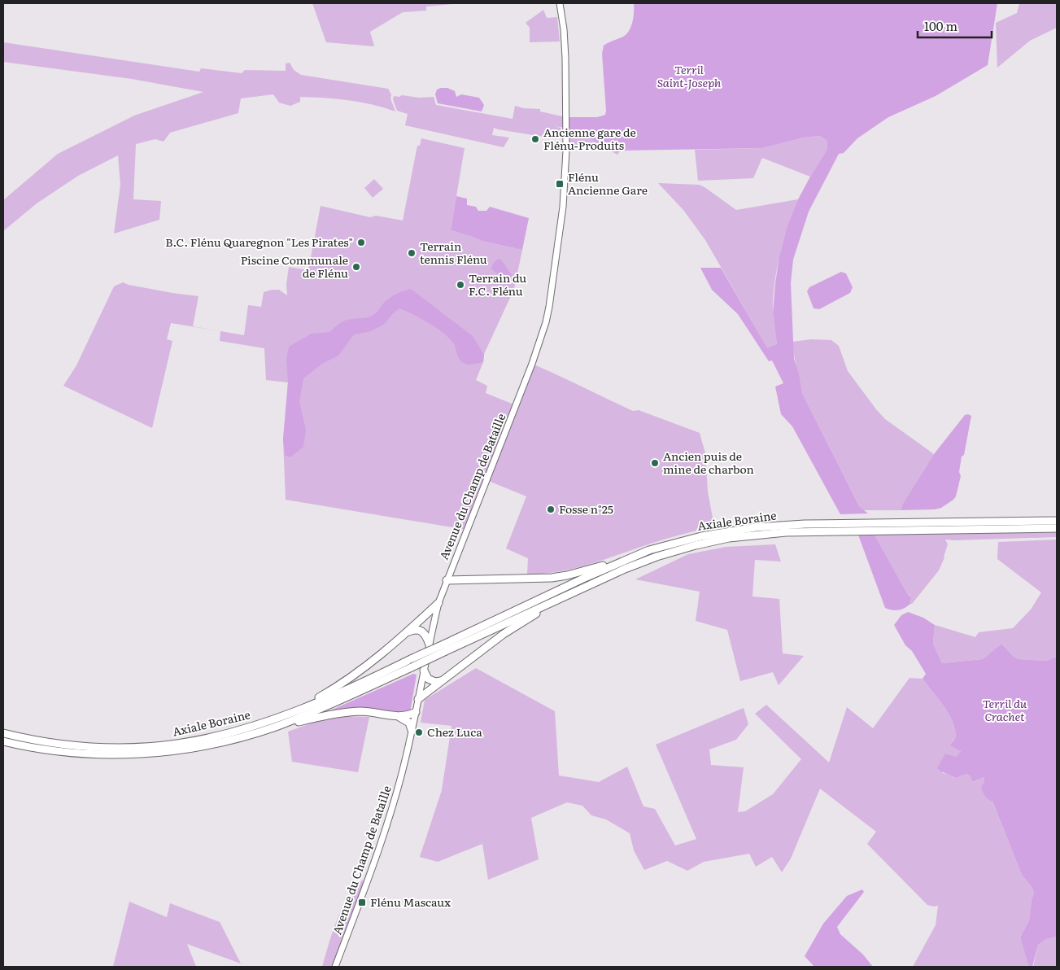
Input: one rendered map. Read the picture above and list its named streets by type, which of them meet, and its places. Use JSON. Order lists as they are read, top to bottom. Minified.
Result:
{"streets":{"highway":["Axiale Boraine"],"street":["Avenue du Champ de Bataille"]},"parks":["Terril Saint-Joseph","Terril du Crachet"],"places":{"other":["Ancienne gare de Flénu-Produits","B.C. Flénu Quaregnon \"Les Pirates\"","Terrain tennis Flénu","Piscine Communale de Flénu","Terrain du F.C. Flénu","Ancien puis de mine de charbon","Fosse n°25","Chez Luca"],"transit":["Flénu Ancienne Gare","Flénu Mascaux"]},"scale_bar":"100 m"}
